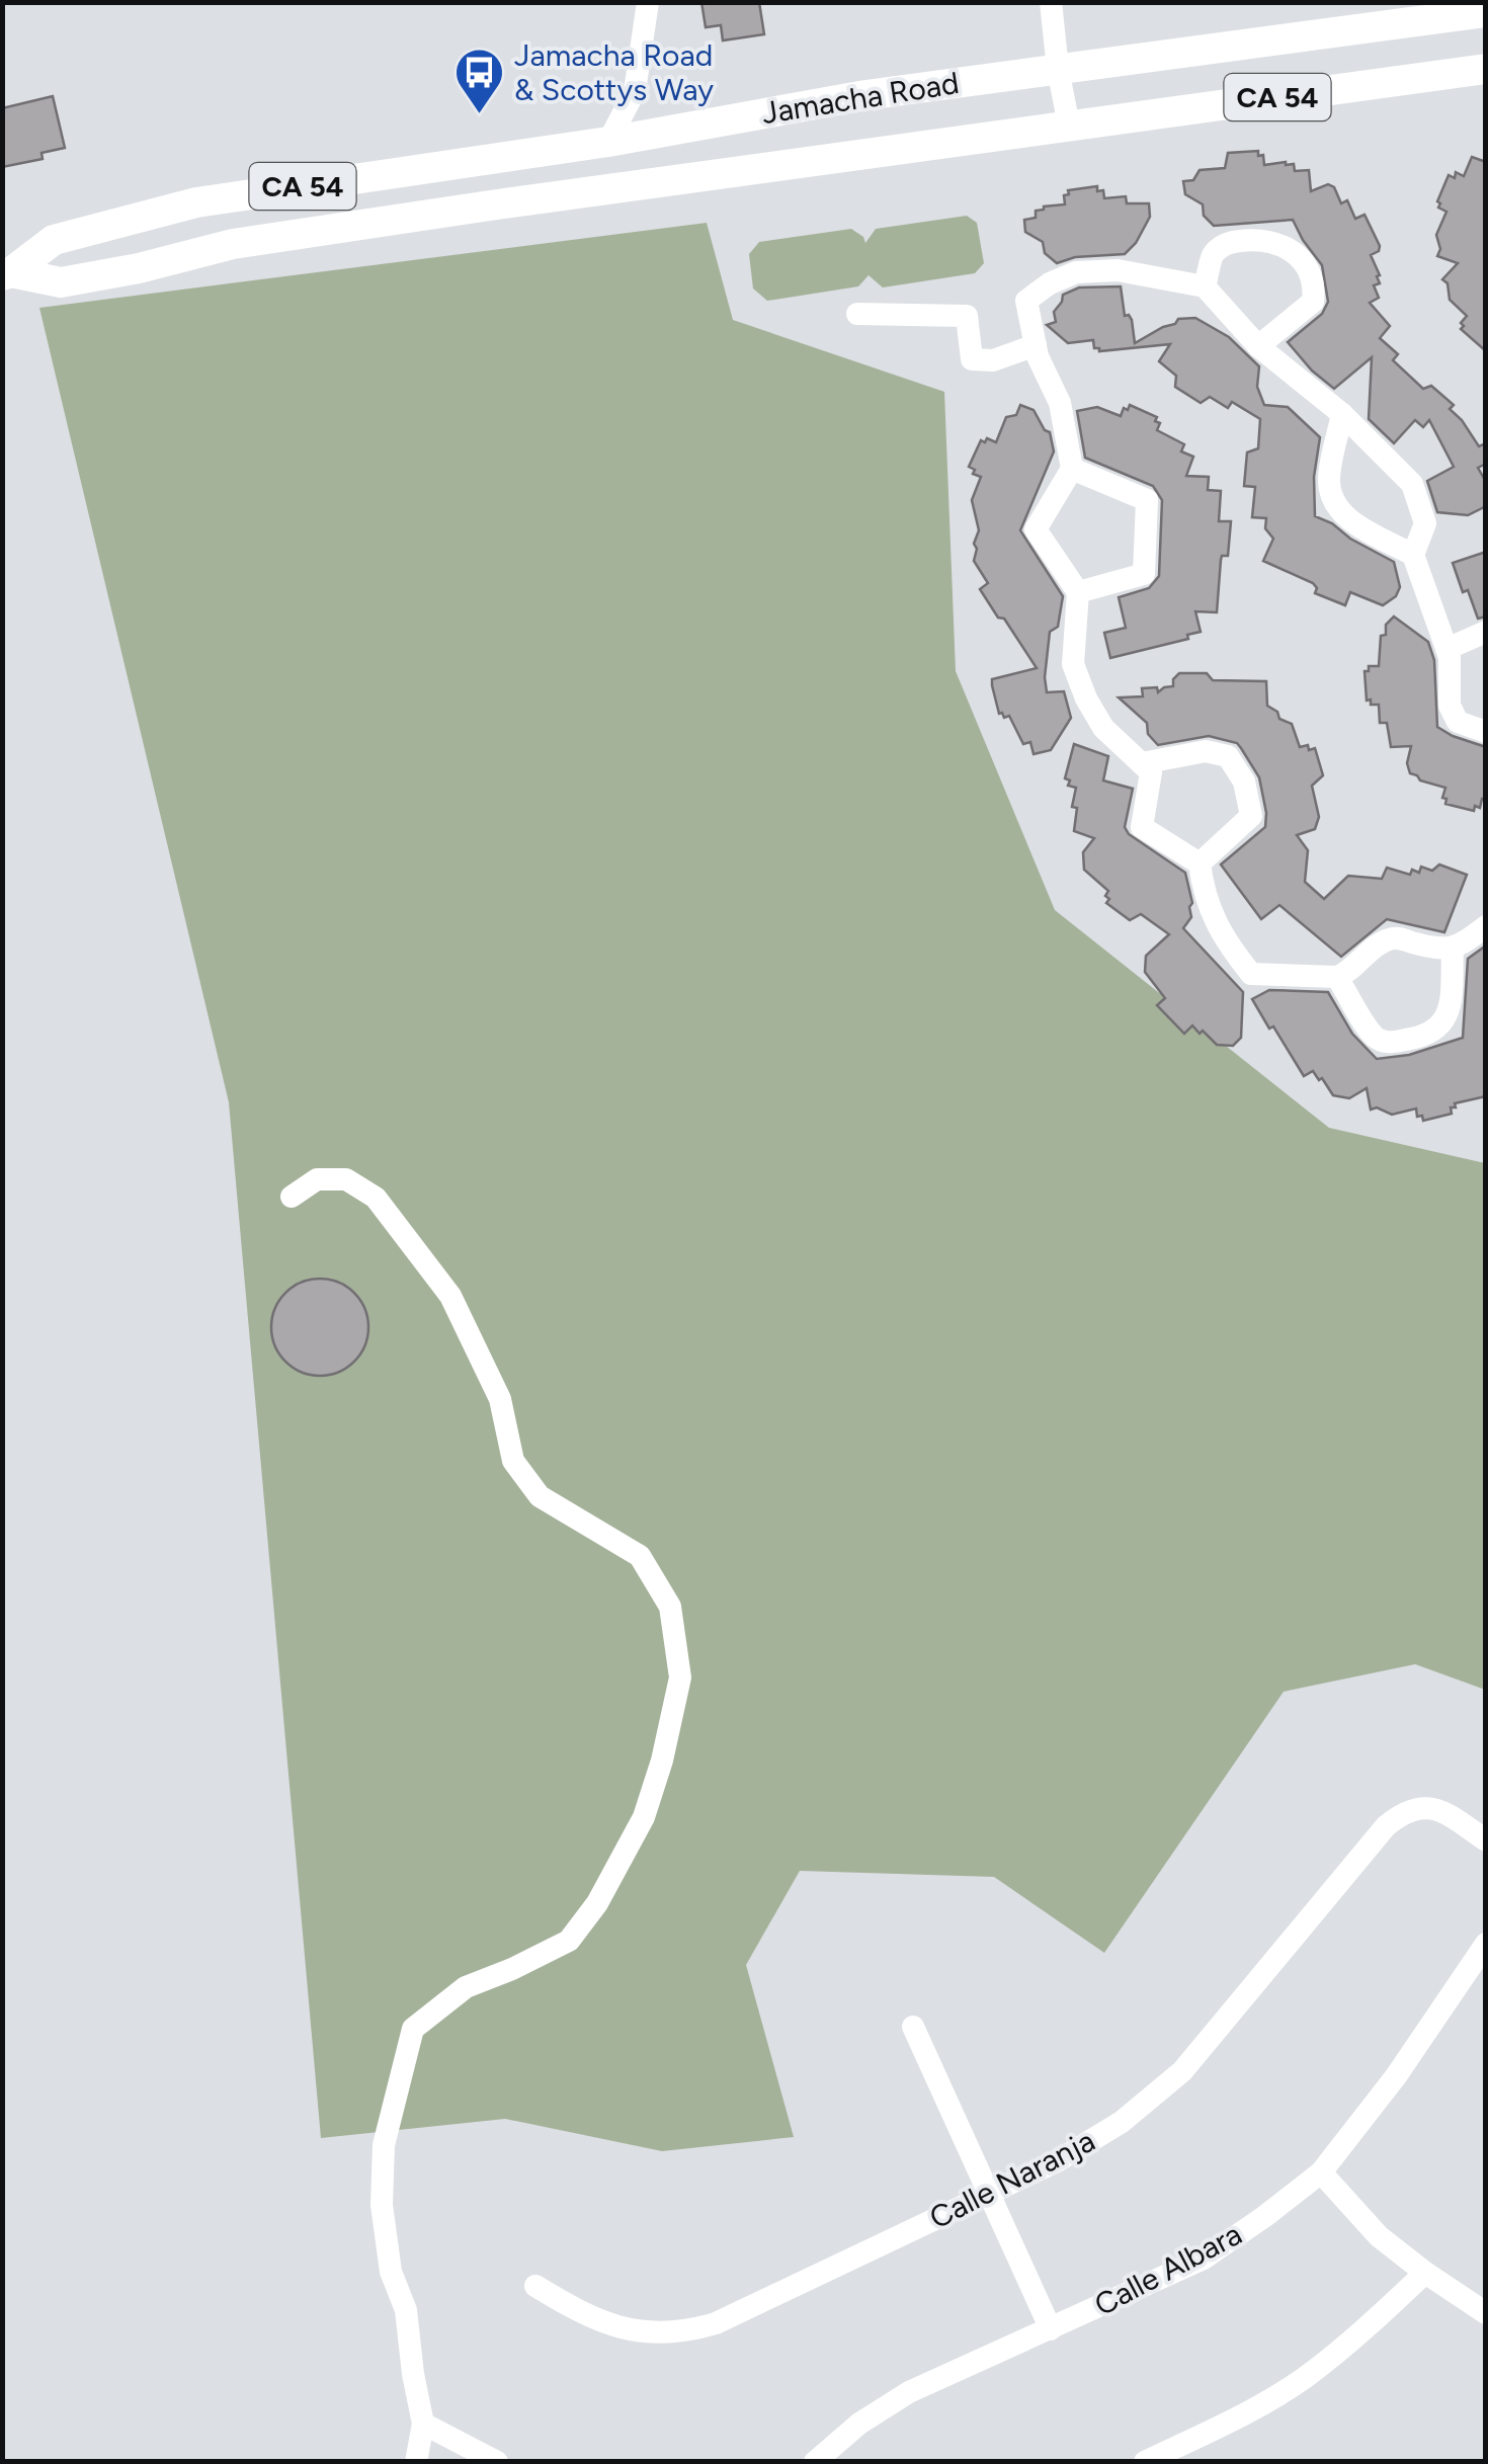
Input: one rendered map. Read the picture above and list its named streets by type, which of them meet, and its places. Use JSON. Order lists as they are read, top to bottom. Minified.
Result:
{"streets":{"main road":["CA 54","Jamacha Road"],"street":["Calle Naranja","Calle Albara"]},"places":{"bus stop":["Jamacha Road & Scottys Way"]}}
